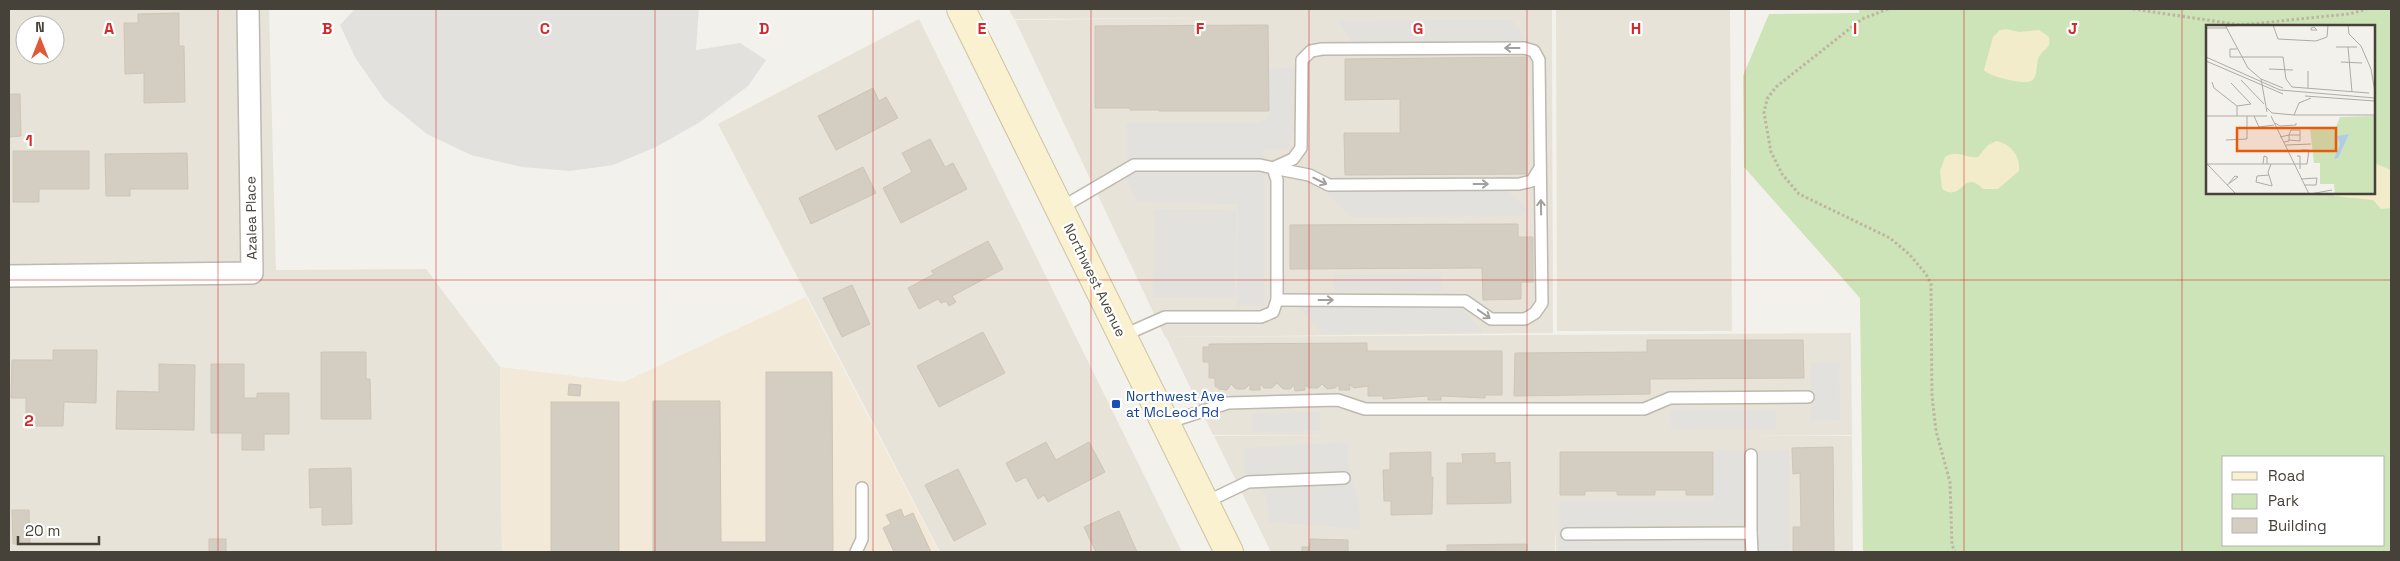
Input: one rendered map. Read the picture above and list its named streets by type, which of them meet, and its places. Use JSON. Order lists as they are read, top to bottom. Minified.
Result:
{"streets":{"main road":["Northwest Avenue"],"street":["Azalea Place"]},"places":{"transit":["Northwest Ave at McLeod Rd"]},"legend":["Road","Park","Building"],"scale_bar":"20 m","north":"top","grid":{"columns":["A","B","C","D","E","F","G","H","I","J"],"rows":["1","2"]}}
